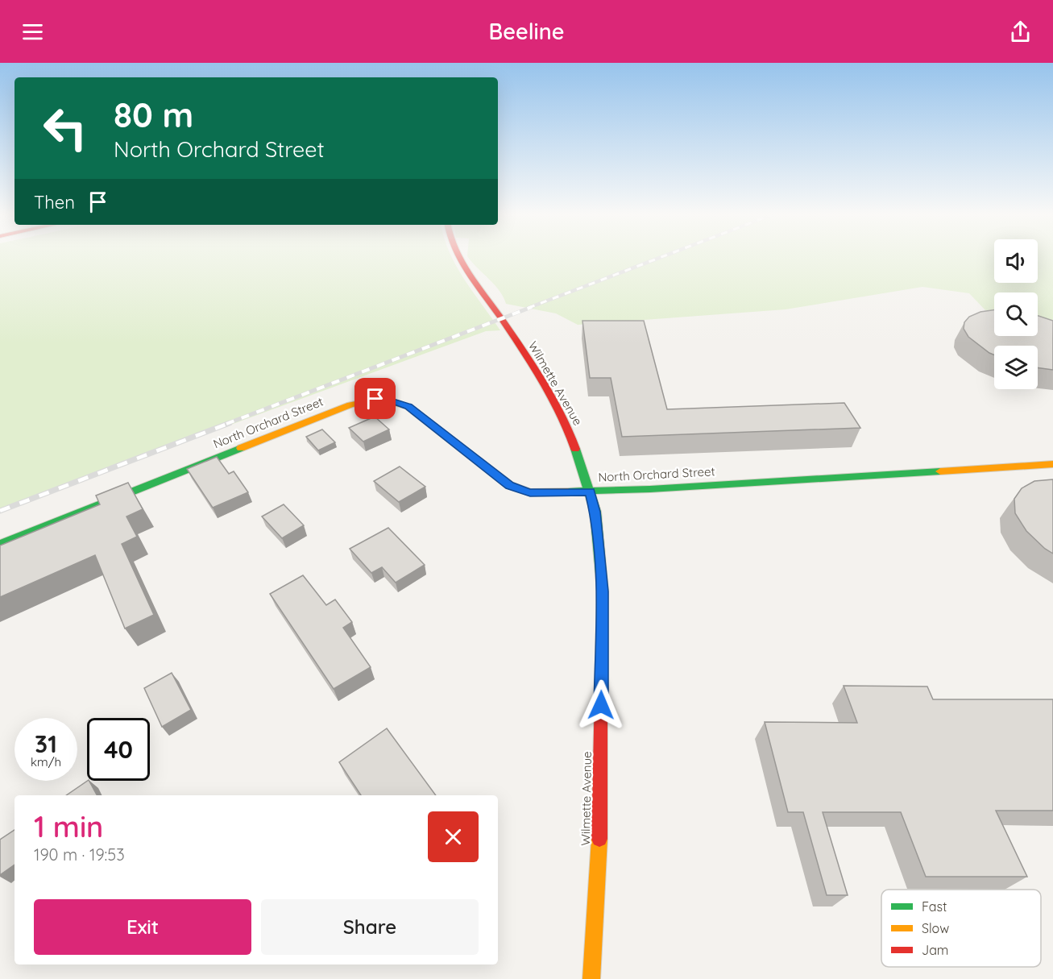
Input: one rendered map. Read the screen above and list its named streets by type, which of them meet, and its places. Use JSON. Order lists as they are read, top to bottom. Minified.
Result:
{"streets":{"street":["Wilmette Avenue","North Orchard Street"]},"crossings":[["Wilmette Avenue","North Orchard Street"]],"legend":["Fast","Slow","Jam"],"page":{"header":"Beeline","turn":["80 m","North Orchard Street"],"then":"Then","speed":"31 km/h","limit":"40","heading":["1 min","190 m · 19:53"],"buttons":["Exit","Share"]}}
